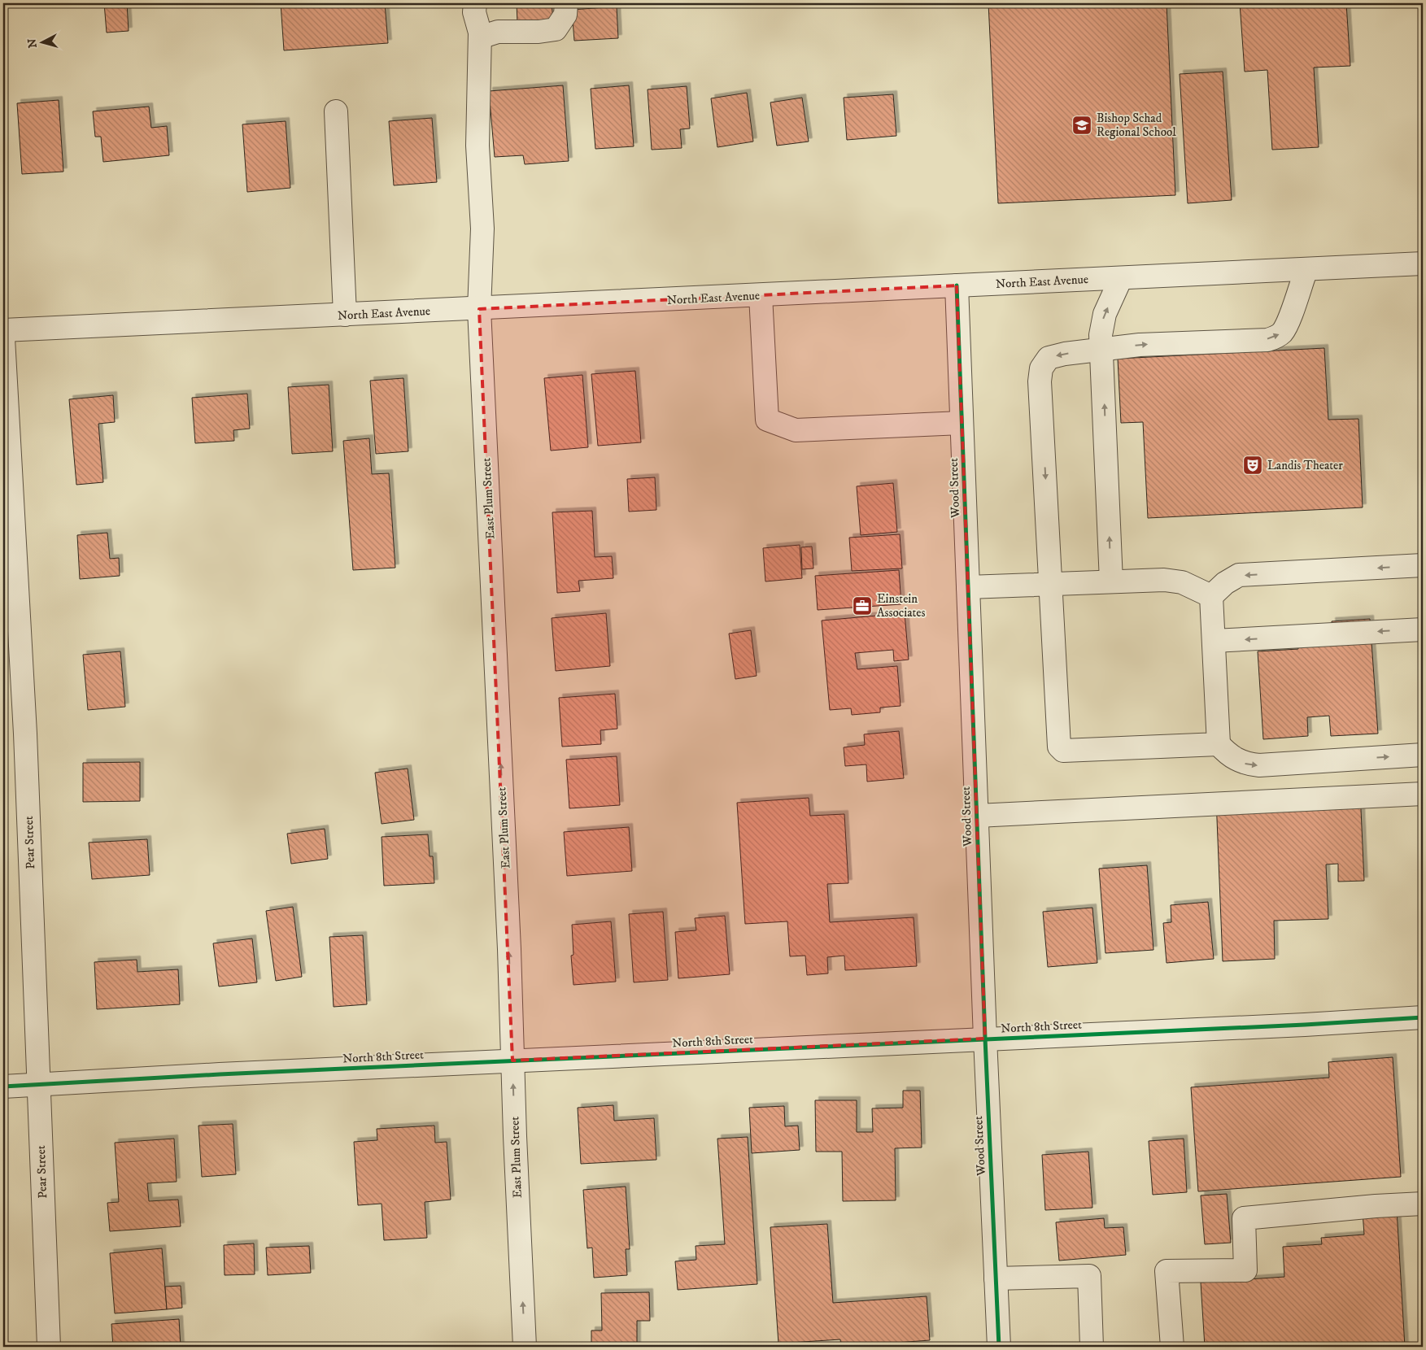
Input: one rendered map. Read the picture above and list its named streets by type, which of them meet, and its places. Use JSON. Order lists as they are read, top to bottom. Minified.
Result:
{"streets":{"street":["North East Avenue","Wood Street","East Plum Street","Pear Street","North 8th Street"]},"crossings":[["North East Avenue","Wood Street"],["North East Avenue","East Plum Street"],["Wood Street","North 8th Street"],["East Plum Street","North 8th Street"],["Pear Street","North 8th Street"]],"one_way":["East Plum Street"],"places":{"school or university":["Bishop Schad Regional School"],"theatre":["Landis Theater"],"office":["Einstein Associates"]},"north":"left"}
